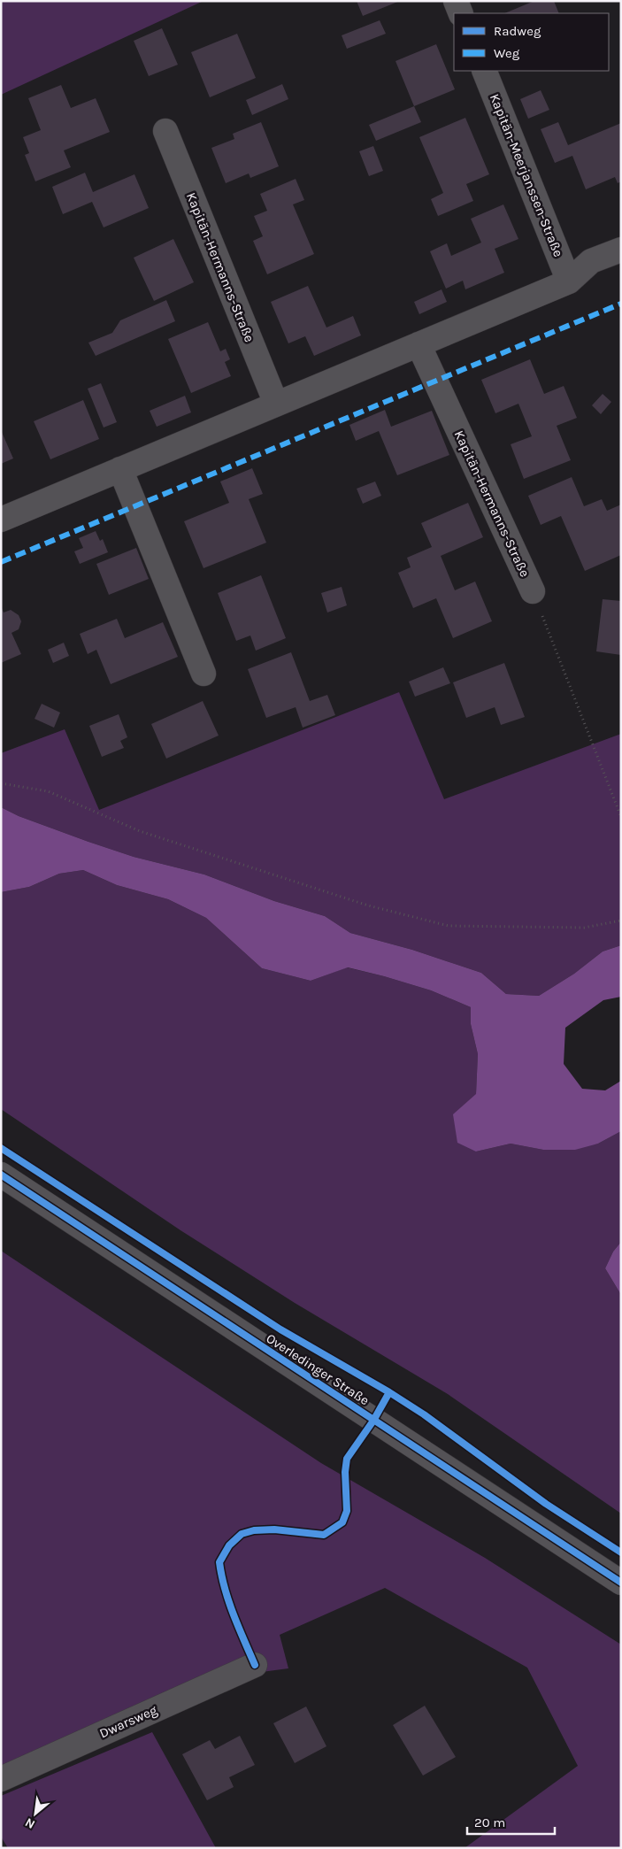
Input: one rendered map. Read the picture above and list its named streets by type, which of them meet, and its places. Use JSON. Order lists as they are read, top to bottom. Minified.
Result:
{"streets":{"street":["Kapitän-Meerjanssen-Straße","Kapitän-Hermanns-Straße","Overledinger Straße","Dwarsweg"]},"legend":["Radweg","Weg"],"scale_bar":"20 m","north":"bottom left"}
